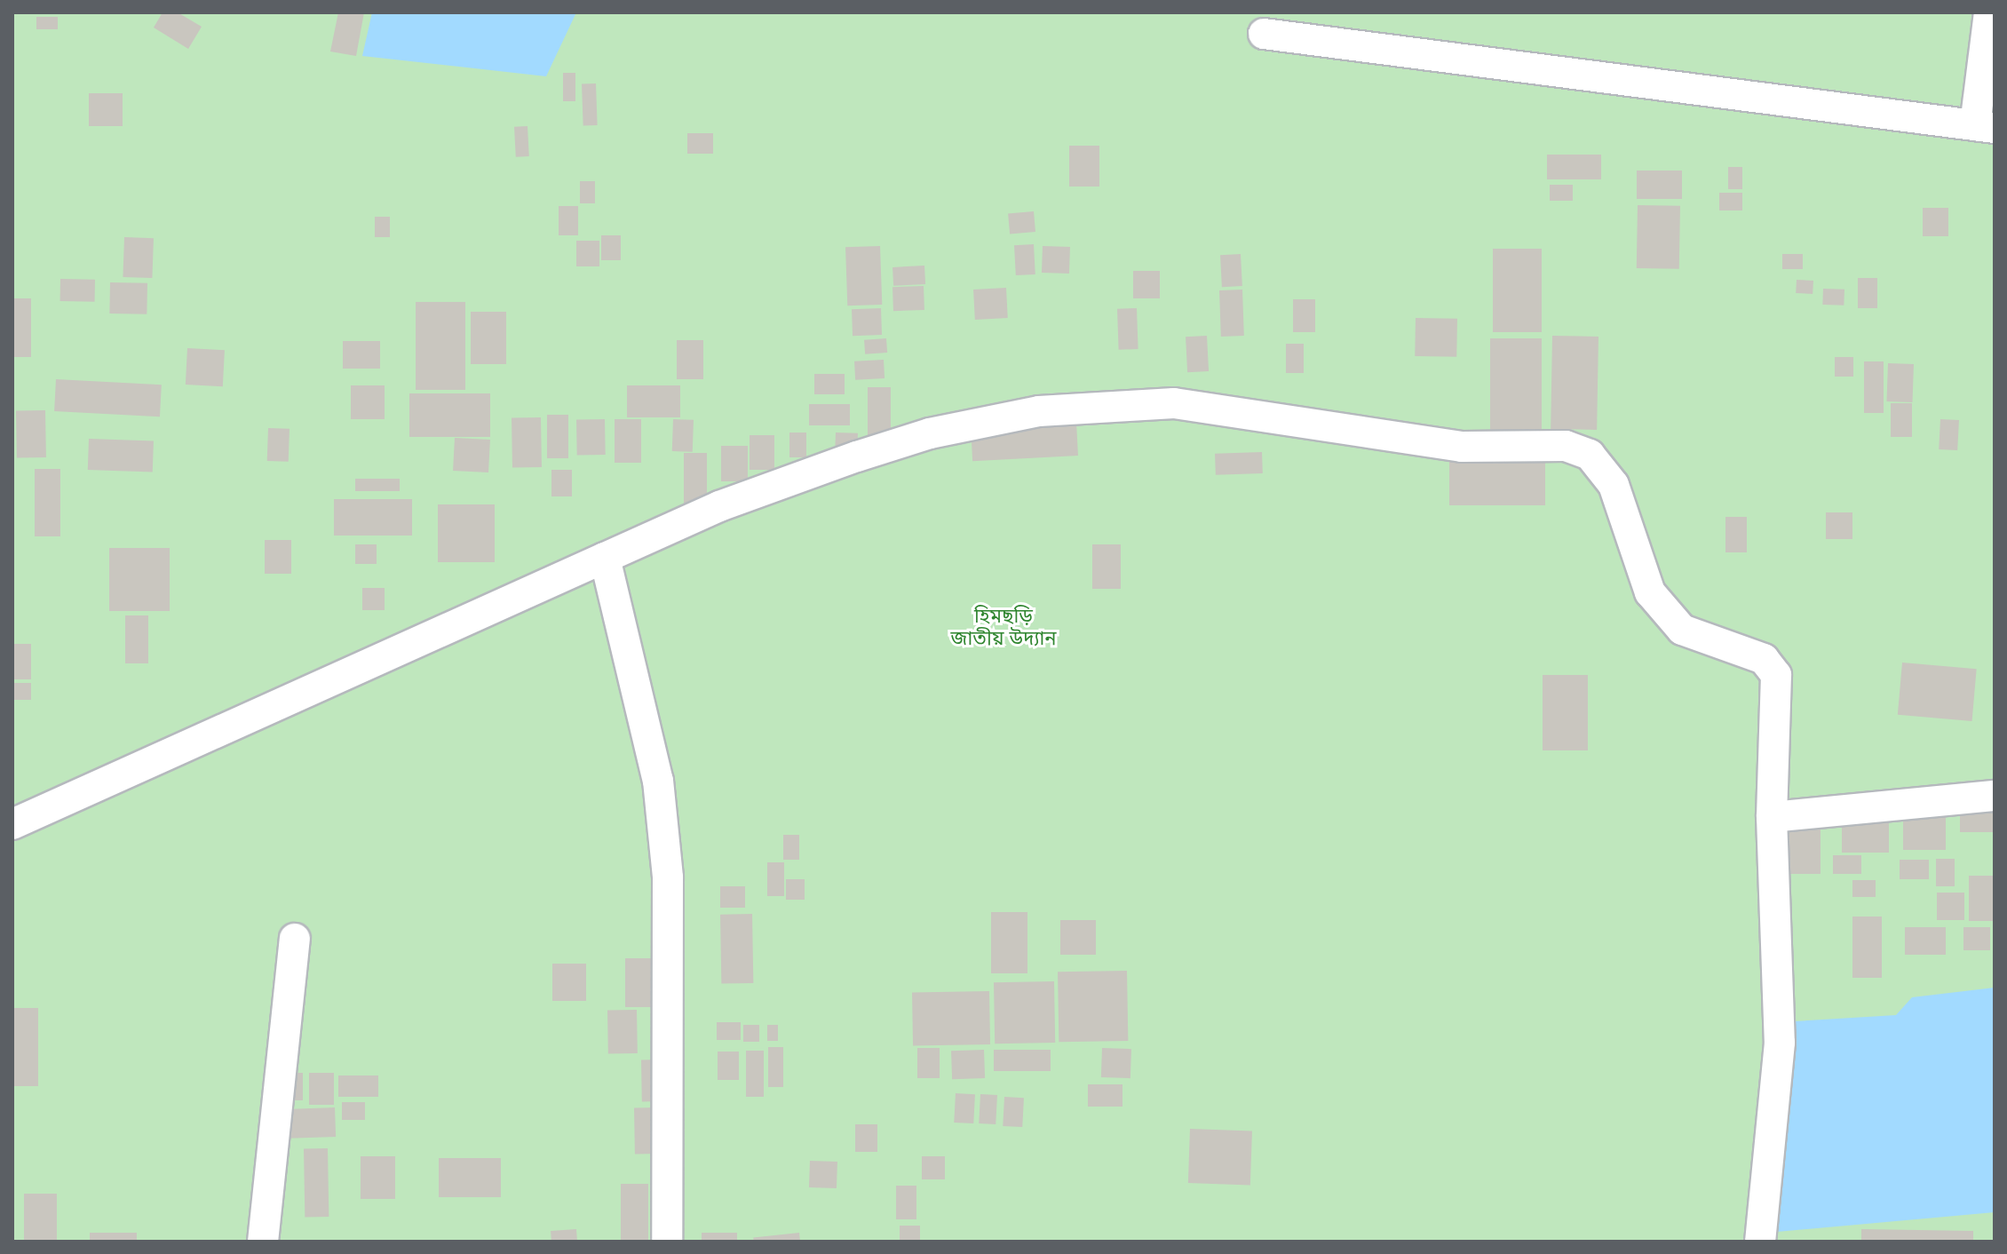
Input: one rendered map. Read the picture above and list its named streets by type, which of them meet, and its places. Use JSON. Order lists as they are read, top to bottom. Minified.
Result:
{"parks":["হিমছড়ি জাতীয় উদ্যান"]}
